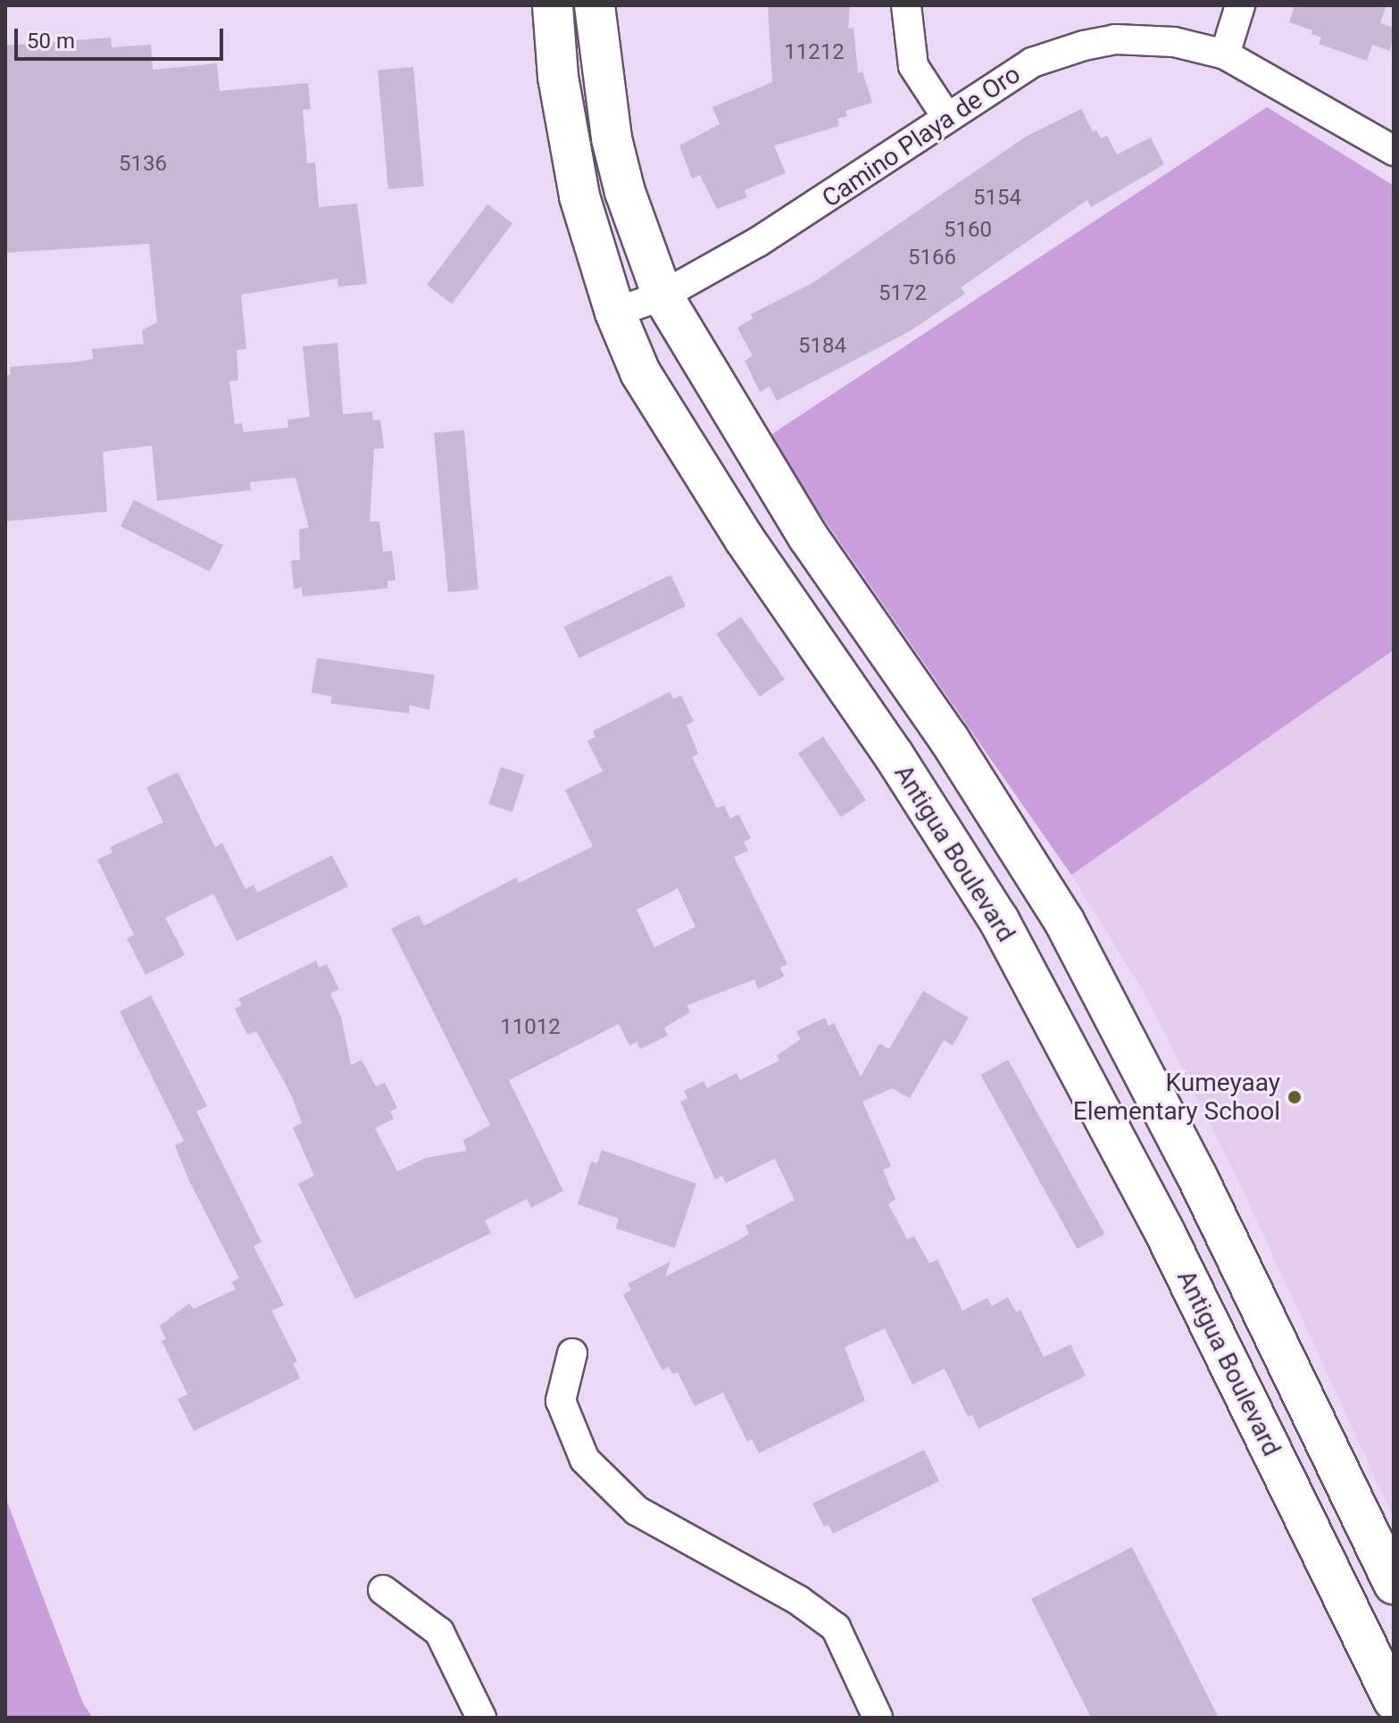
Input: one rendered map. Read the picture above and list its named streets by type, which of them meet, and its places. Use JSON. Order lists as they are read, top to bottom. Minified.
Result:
{"streets":{"main road":["Antigua Boulevard"],"street":["Camino Playa de Oro"]},"crossings":[["Camino Playa de Oro","Antigua Boulevard"]],"places":["Kumeyaay Elementary School"],"house_numbers":["11212","5136","5154","5160","5166","5172","5184","11012"],"scale_bar":"50 m"}
